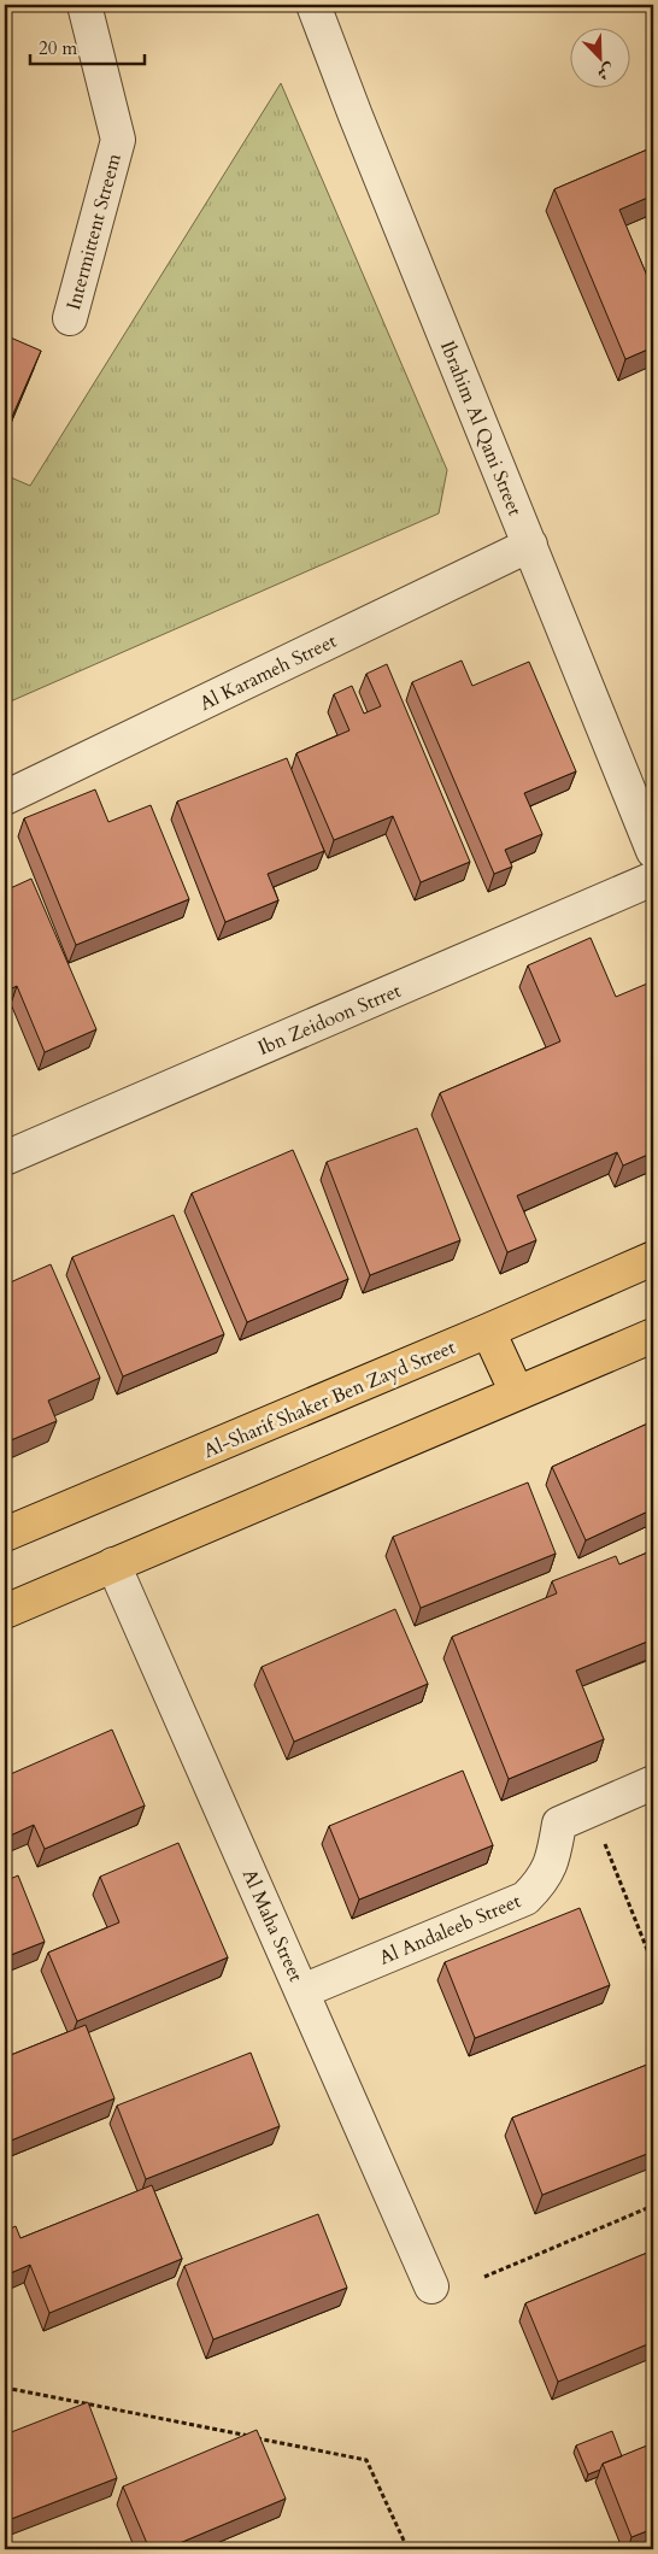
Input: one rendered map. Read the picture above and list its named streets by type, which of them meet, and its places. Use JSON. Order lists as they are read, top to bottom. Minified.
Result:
{"streets":{"main road":["Al-Sharif Shaker Ben Zayd Street"],"street":["Intermittent Streem","Ibrahim Al Qani Street","Al Karameh Street","Ibn Zeidoon Strret","Al Maha Street","Al Andaleeb Street"]},"crossings":[["Ibrahim Al Qani Street","Al Karameh Street"],["Al Maha Street","Al Andaleeb Street"]],"scale_bar":"20 m","north":"bottom right"}
